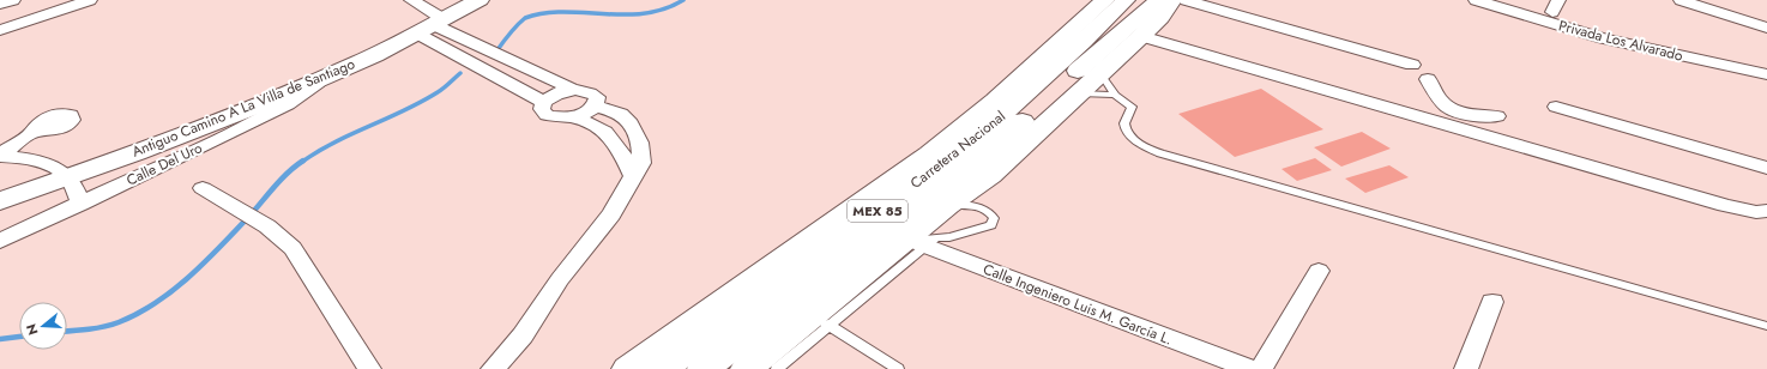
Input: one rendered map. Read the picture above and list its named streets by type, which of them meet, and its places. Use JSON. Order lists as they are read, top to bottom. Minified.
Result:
{"streets":{"main road":["Antiguo Camino A La Villa de Santiago","Carretera Nacional","MEX 85"],"street":["Privada Los Alvarado","Calle Del Uro","Calle Ingeniero Luis M. García L."]},"crossings":[["Antiguo Camino A La Villa de Santiago","Calle Del Uro"],["Carretera Nacional","MEX 85"],["MEX 85","Calle Ingeniero Luis M. García L."]],"north":"left"}
